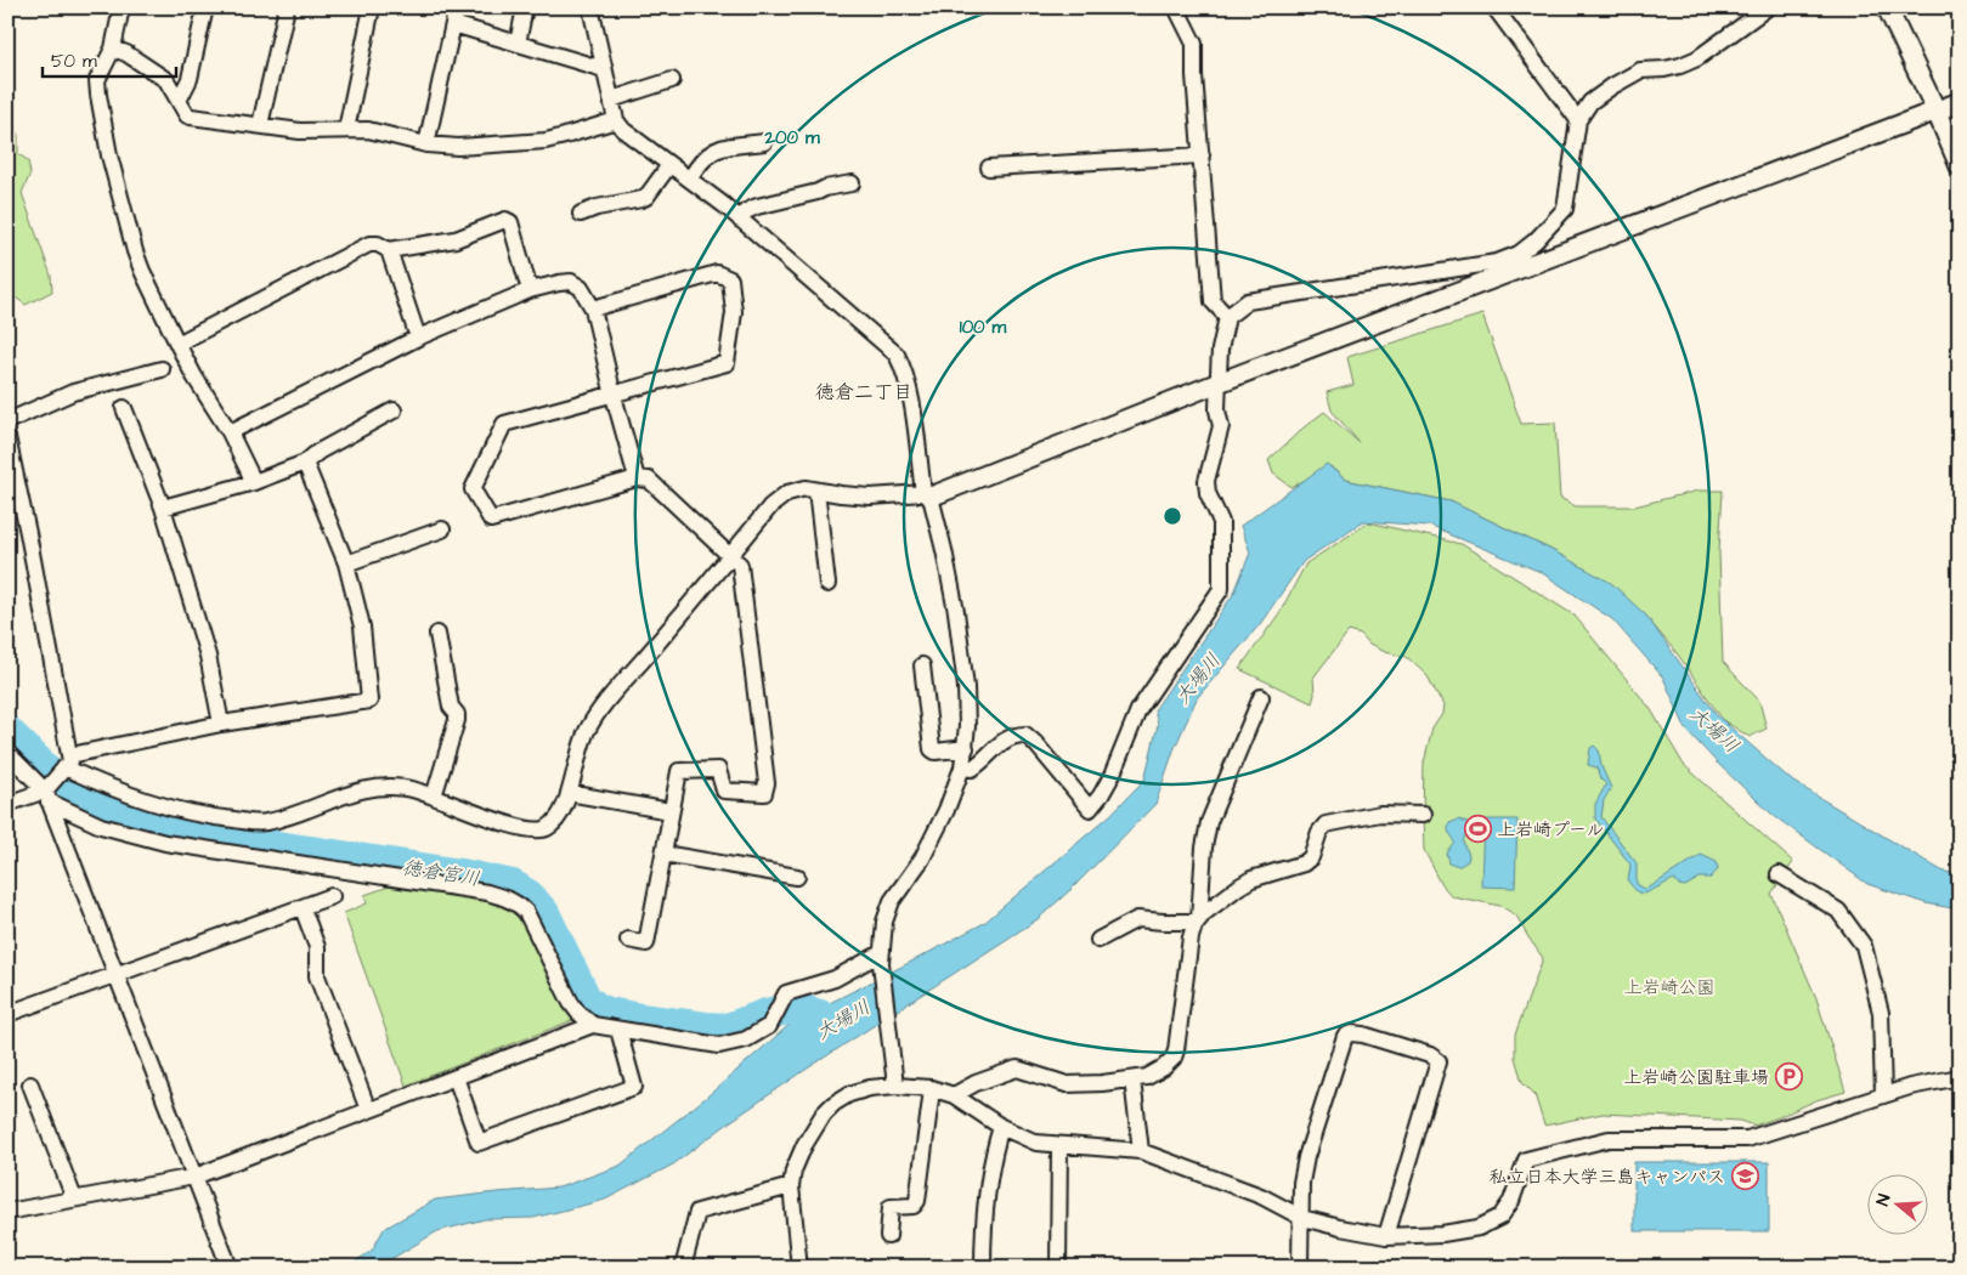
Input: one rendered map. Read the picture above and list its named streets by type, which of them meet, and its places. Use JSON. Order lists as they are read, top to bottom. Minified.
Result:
{"districts":["徳倉二丁目"],"water":["大場川","徳倉宮川"],"parks":["上岩崎公園"],"places":{"sports":["上岩崎プール"],"parking":["上岩崎公園駐車場"],"school or university":["私立日本大学三島キャンパス"]},"scale_bar":"50 m","north":"left","rings":["200 m","100 m"]}
